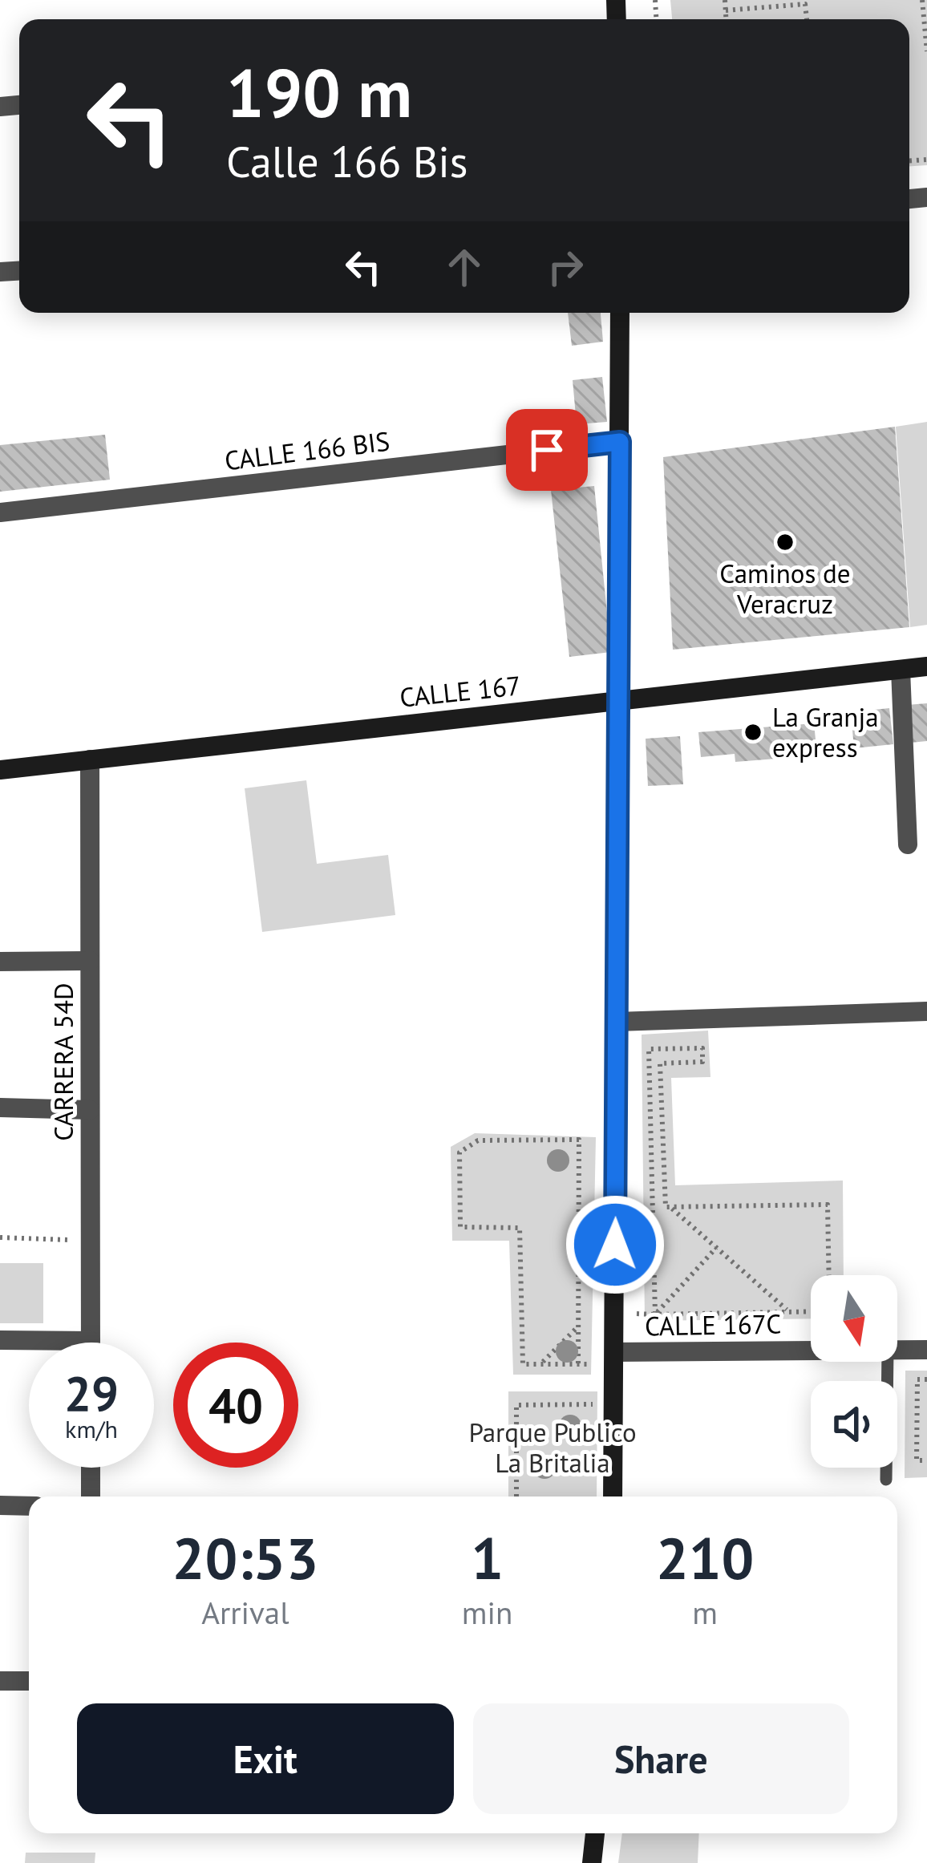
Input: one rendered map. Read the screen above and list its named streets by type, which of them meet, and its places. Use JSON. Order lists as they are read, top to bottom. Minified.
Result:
{"streets":{"street":["CALLE 166 BIS","CALLE 167","CARRERA 54D","CALLE 167C"]},"crossings":[["CALLE 167","CARRERA 54D"]],"parks":["Parque Publico La Britalia"],"places":["Caminos de Veracruz","La Granja express"],"north":"bottom","page":{"turn":["190 m","Calle 166 Bis"],"speed":"29 km/h","limit":"40","eta":["20:53","Arrival","1","min","210","m"],"buttons":["Exit","Share"]}}
